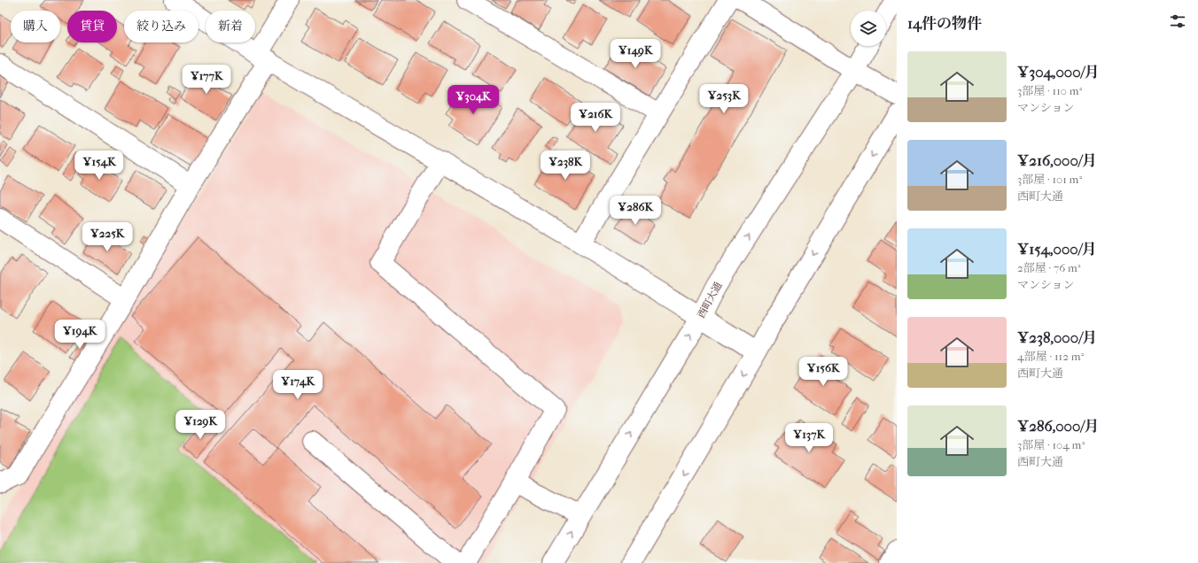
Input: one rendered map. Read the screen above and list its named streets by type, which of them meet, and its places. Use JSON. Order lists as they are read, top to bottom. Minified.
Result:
{"streets":{"street":["西町大通"]},"page":{"heading":"14件の物件","chip":["購入","賃貸","絞り込み","新着"],"price":["¥149K","¥177K","¥253K","¥304K","¥216K","¥154K","¥238K","¥286K","¥225K","¥194K","¥156K","¥174K","¥129K","¥137K"],"list":[{"name":"¥304,000/月","note":"3部屋 · 110 m² · マンション"},{"name":"¥216,000/月","note":"3部屋 · 101 m² · 西町大通"},{"name":"¥154,000/月","note":"2部屋 · 76 m² · マンション"},{"name":"¥238,000/月","note":"4部屋 · 112 m² · 西町大通"},{"name":"¥286,000/月","note":"3部屋 · 104 m² · 西町大通"}]}}
